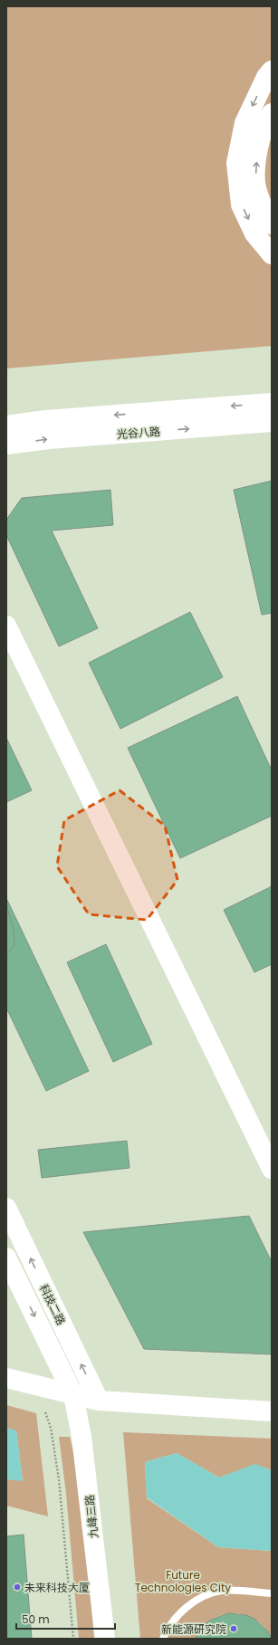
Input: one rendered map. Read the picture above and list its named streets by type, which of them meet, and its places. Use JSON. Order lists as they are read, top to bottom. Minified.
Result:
{"streets":{"main road":["光谷八路","科技二路","九峰三路"]},"crossings":[["科技二路","九峰三路"]],"parks":["Future Technologies City"],"places":["未来科技大厦","新能源研究院"],"scale_bar":"50 m"}
